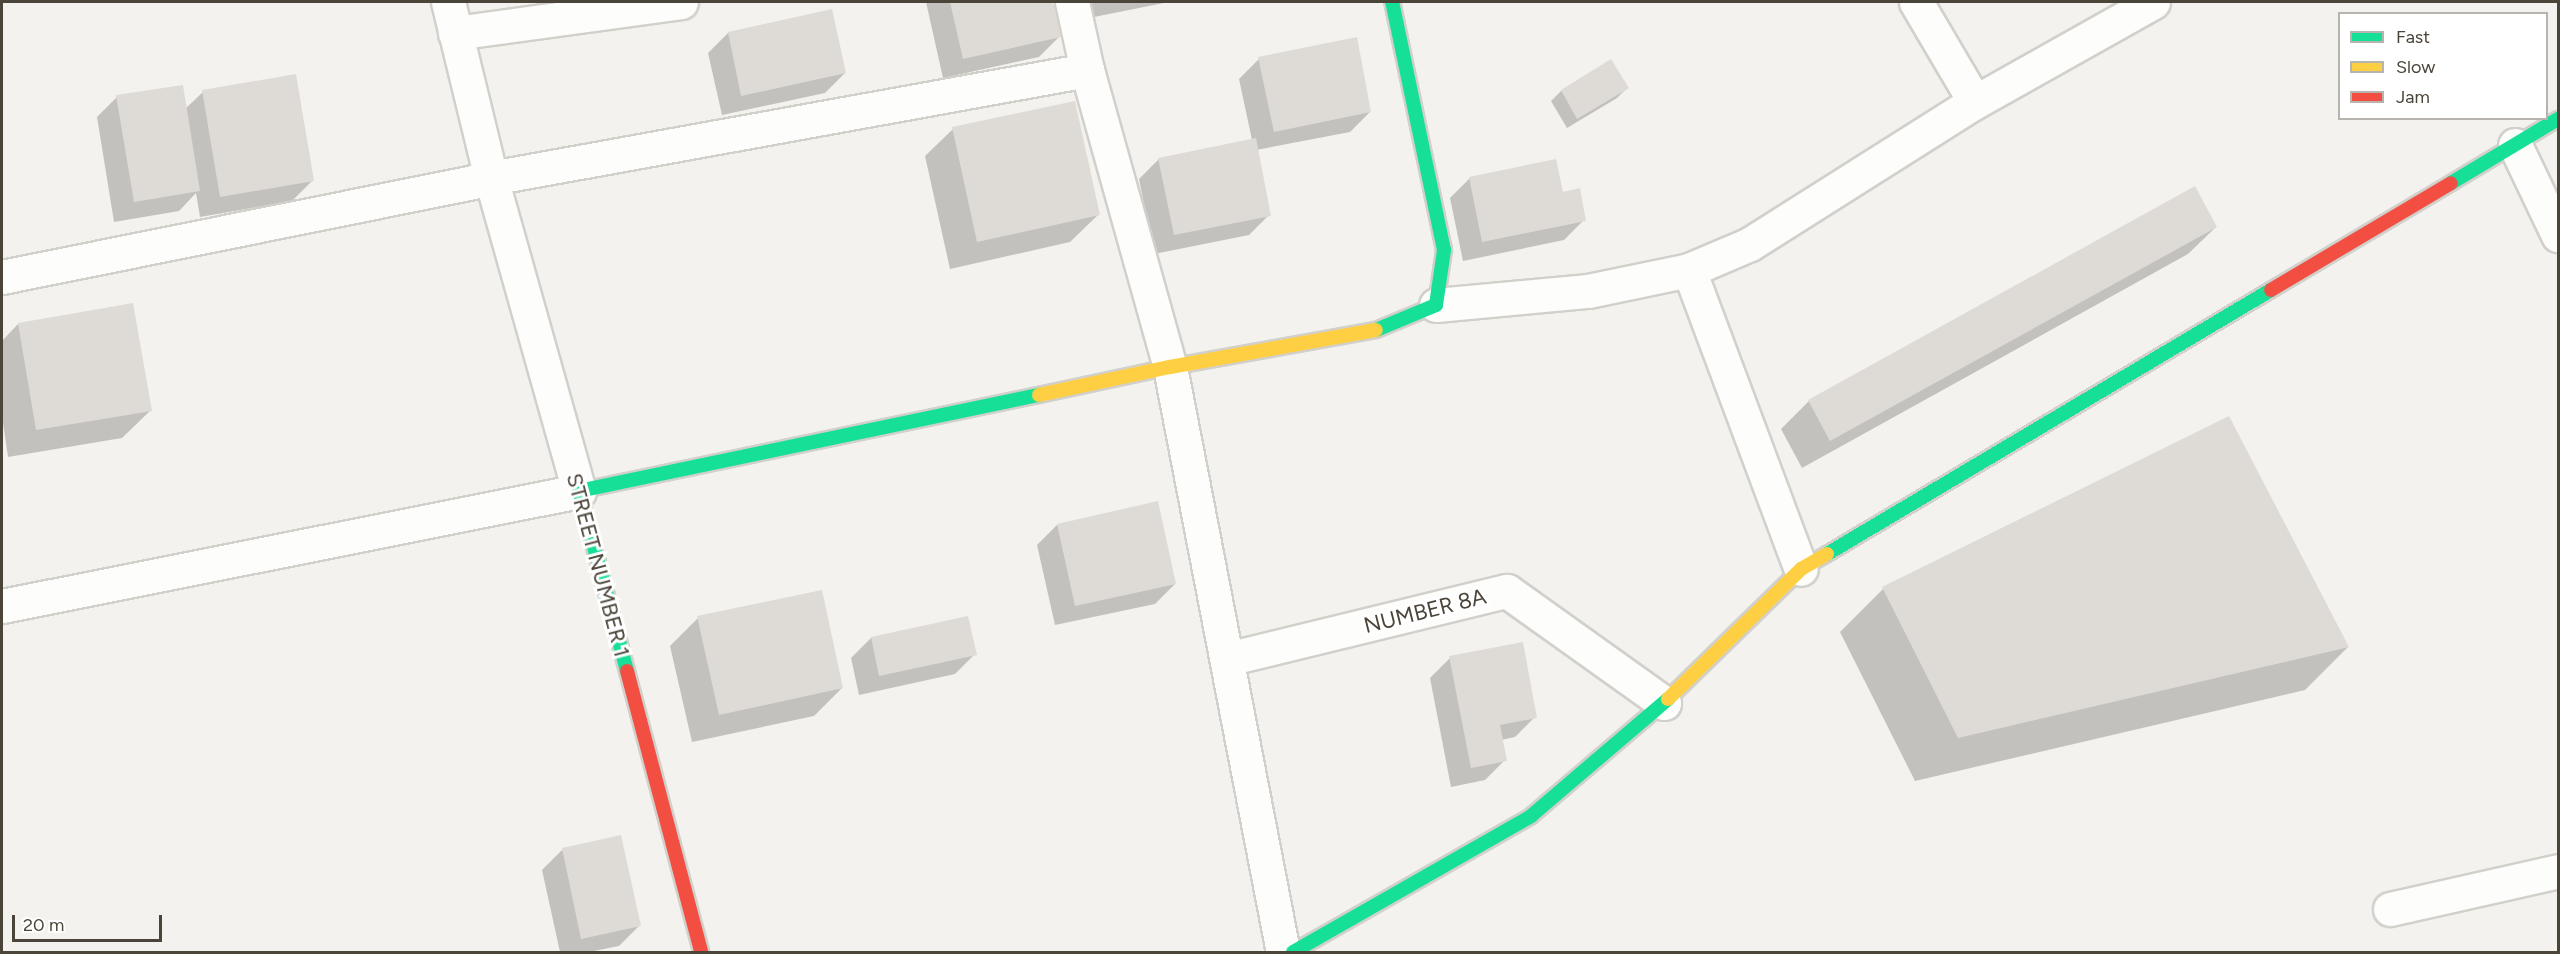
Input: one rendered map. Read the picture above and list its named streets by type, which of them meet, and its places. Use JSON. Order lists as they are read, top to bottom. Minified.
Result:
{"streets":{"street":["STREET NUMBER 1","NUMBER 8A"]},"legend":["Fast","Slow","Jam"],"scale_bar":"20 m"}
